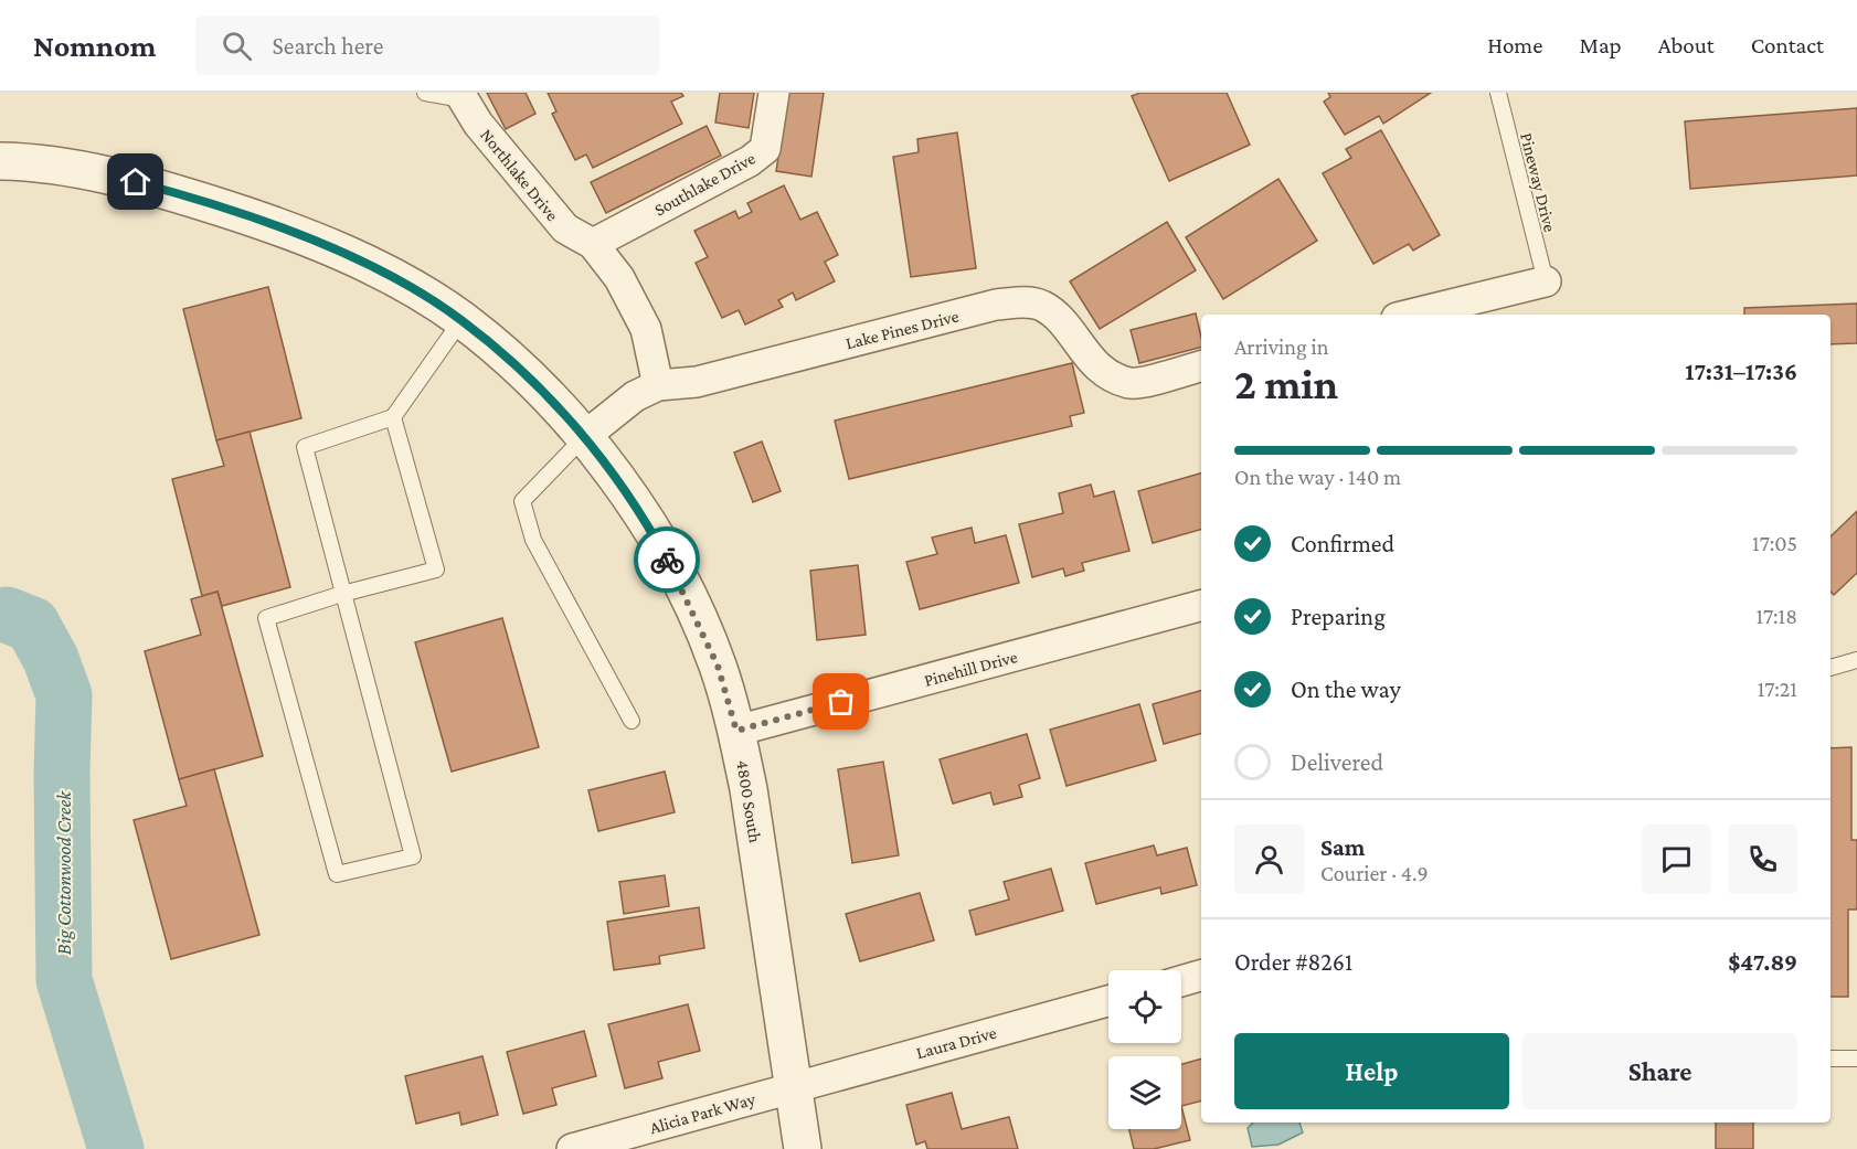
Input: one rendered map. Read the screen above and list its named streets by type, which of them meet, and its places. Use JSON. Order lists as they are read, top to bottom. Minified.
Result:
{"streets":{"street":["Northlake Drive","Southlake Drive","Lake Pines Drive","Pinehill Drive","4800 South","Laura Drive","Alicia Park Way"],"lane":["Pineway Drive"]},"crossings":[["Northlake Drive","Southlake Drive"],["Northlake Drive","Lake Pines Drive"],["Lake Pines Drive","4800 South"],["Pinehill Drive","4800 South"],["4800 South","Laura Drive"],["4800 South","Alicia Park Way"],["Laura Drive","Alicia Park Way"]],"water":["Big Cottonwood Creek"],"page":{"header":"Nomnom","search":"Search here","nav":["Home","Map","About","Contact"],"heading":["2 min","Arriving in","17:31–17:36"],"panel":["Sam","Courier · 4.9","Order #8261","$47.89"],"bar":"On the way · 140 m","list":[["Confirmed","17:05"],["Preparing","17:18"],["On the way","17:21"],"Delivered"],"buttons":["Help","Share"]}}
